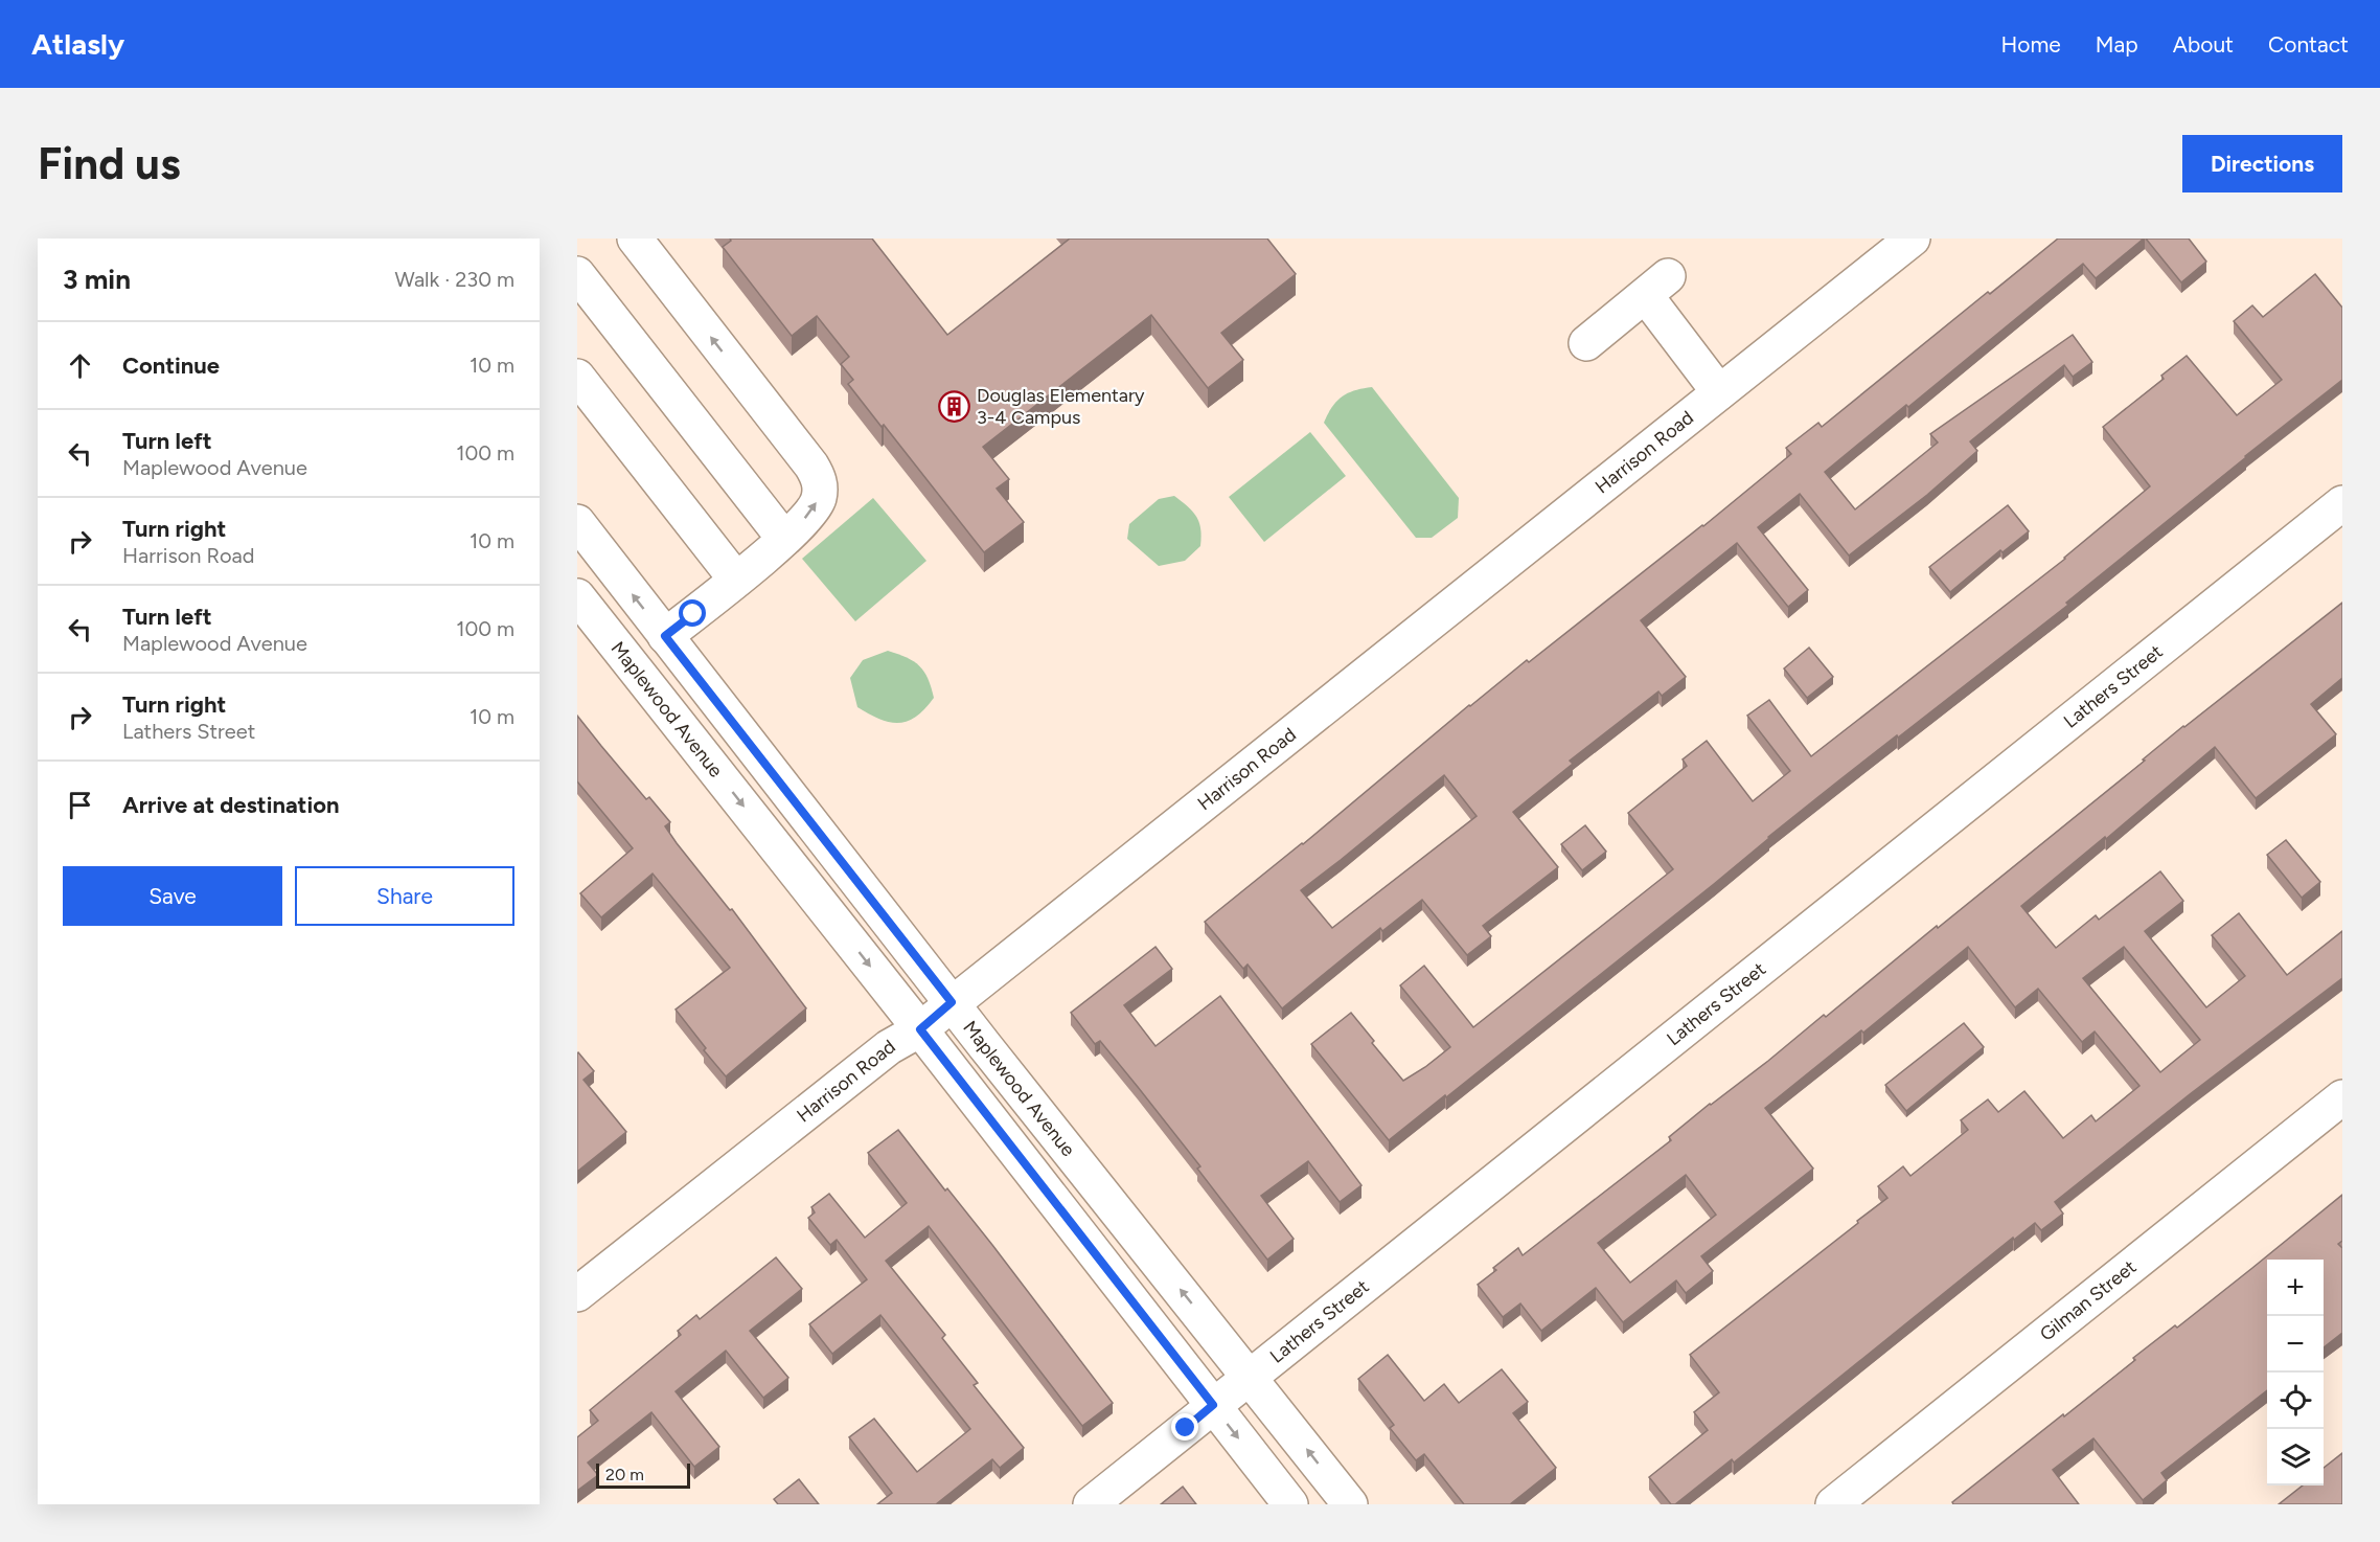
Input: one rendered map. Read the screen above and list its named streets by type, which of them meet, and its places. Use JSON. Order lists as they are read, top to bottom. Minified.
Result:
{"streets":{"street":["Harrison Road","Lathers Street","Maplewood Avenue","Gilman Street"]},"crossings":[["Harrison Road","Maplewood Avenue"],["Lathers Street","Maplewood Avenue"]],"places":{"building":["Douglas Elementary 3-4 Campus"]},"scale_bar":"20 m","page":{"header":"Atlasly","nav":["Home","Map","About","Contact"],"buttons":["Directions",["Save","Share"]],"title":"Find us","heading":["3 min","Walk · 230 m"],"list":[["Continue","10 m"],["Turn left","Maplewood Avenue","100 m"],["Turn right","Harrison Road","10 m"],["Turn left","Maplewood Avenue","100 m"],["Turn right","Lathers Street","10 m"],"Arrive at destination"],"map_buttons":["+","−"],"scale":"20 m"}}
